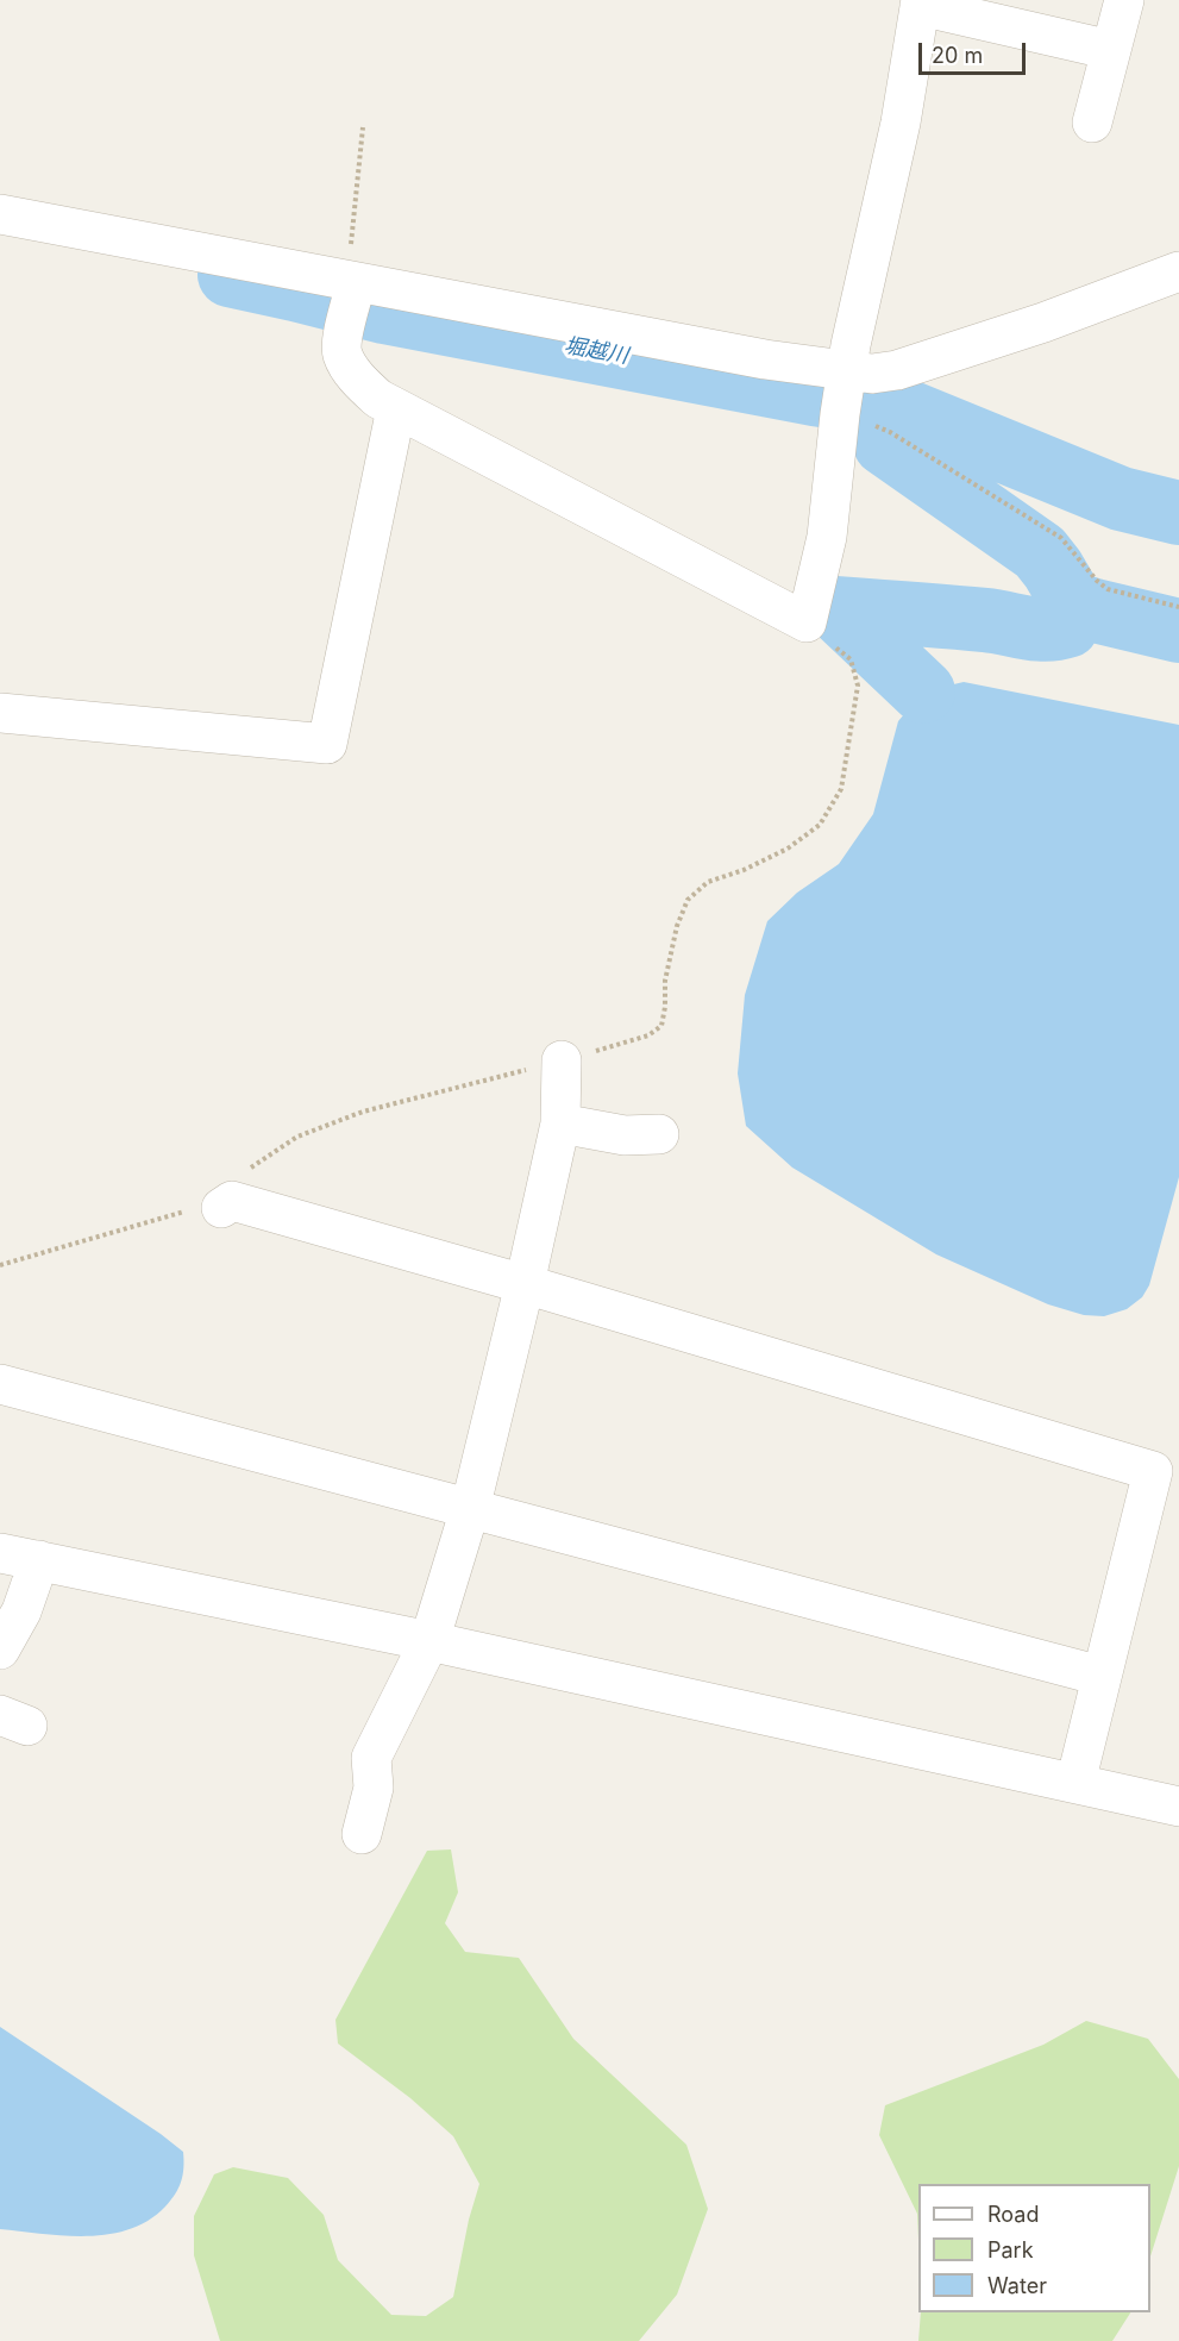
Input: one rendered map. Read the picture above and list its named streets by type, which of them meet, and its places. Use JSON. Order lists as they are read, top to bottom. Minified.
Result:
{"water":["堀越川"],"legend":["Road","Park","Water"],"scale_bar":"20 m"}
